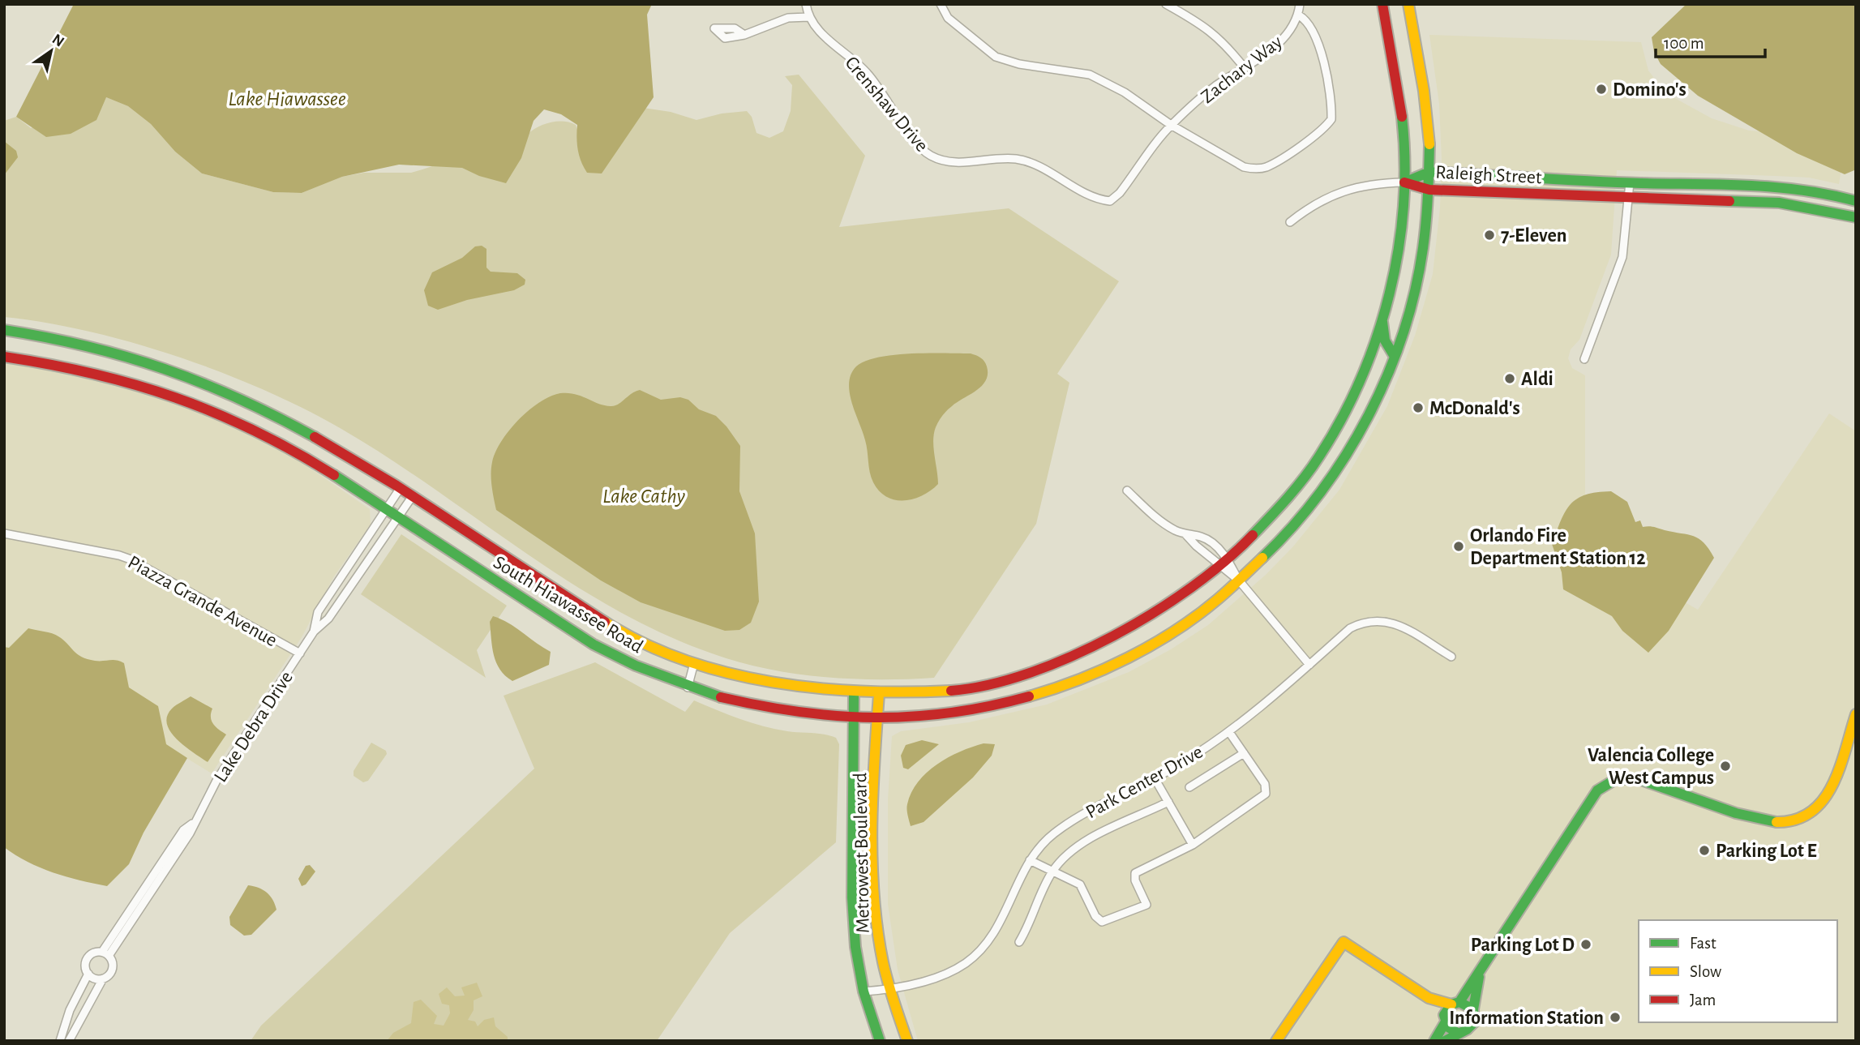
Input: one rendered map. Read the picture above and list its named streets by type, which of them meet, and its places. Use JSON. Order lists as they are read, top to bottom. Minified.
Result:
{"streets":{"street":["Zachary Way","Crenshaw Drive","Raleigh Street","Piazza Grande Avenue","South Hiawassee Road","Lake Debra Drive","Park Center Drive","Metrowest Boulevard"]},"crossings":[["Zachary Way","Crenshaw Drive"],["Raleigh Street","South Hiawassee Road"],["Piazza Grande Avenue","Lake Debra Drive"],["South Hiawassee Road","Lake Debra Drive"],["South Hiawassee Road","Metrowest Boulevard"],["Park Center Drive","Metrowest Boulevard"]],"water":["Lake Hiawassee","Lake Cathy"],"places":["Domino's","7-Eleven","Aldi","McDonald's","Orlando Fire Department Station 12","Valencia College West Campus","Parking Lot E","Parking Lot D","Information Station"],"legend":["Fast","Slow","Jam"],"scale_bar":"100 m","north":"top right"}
